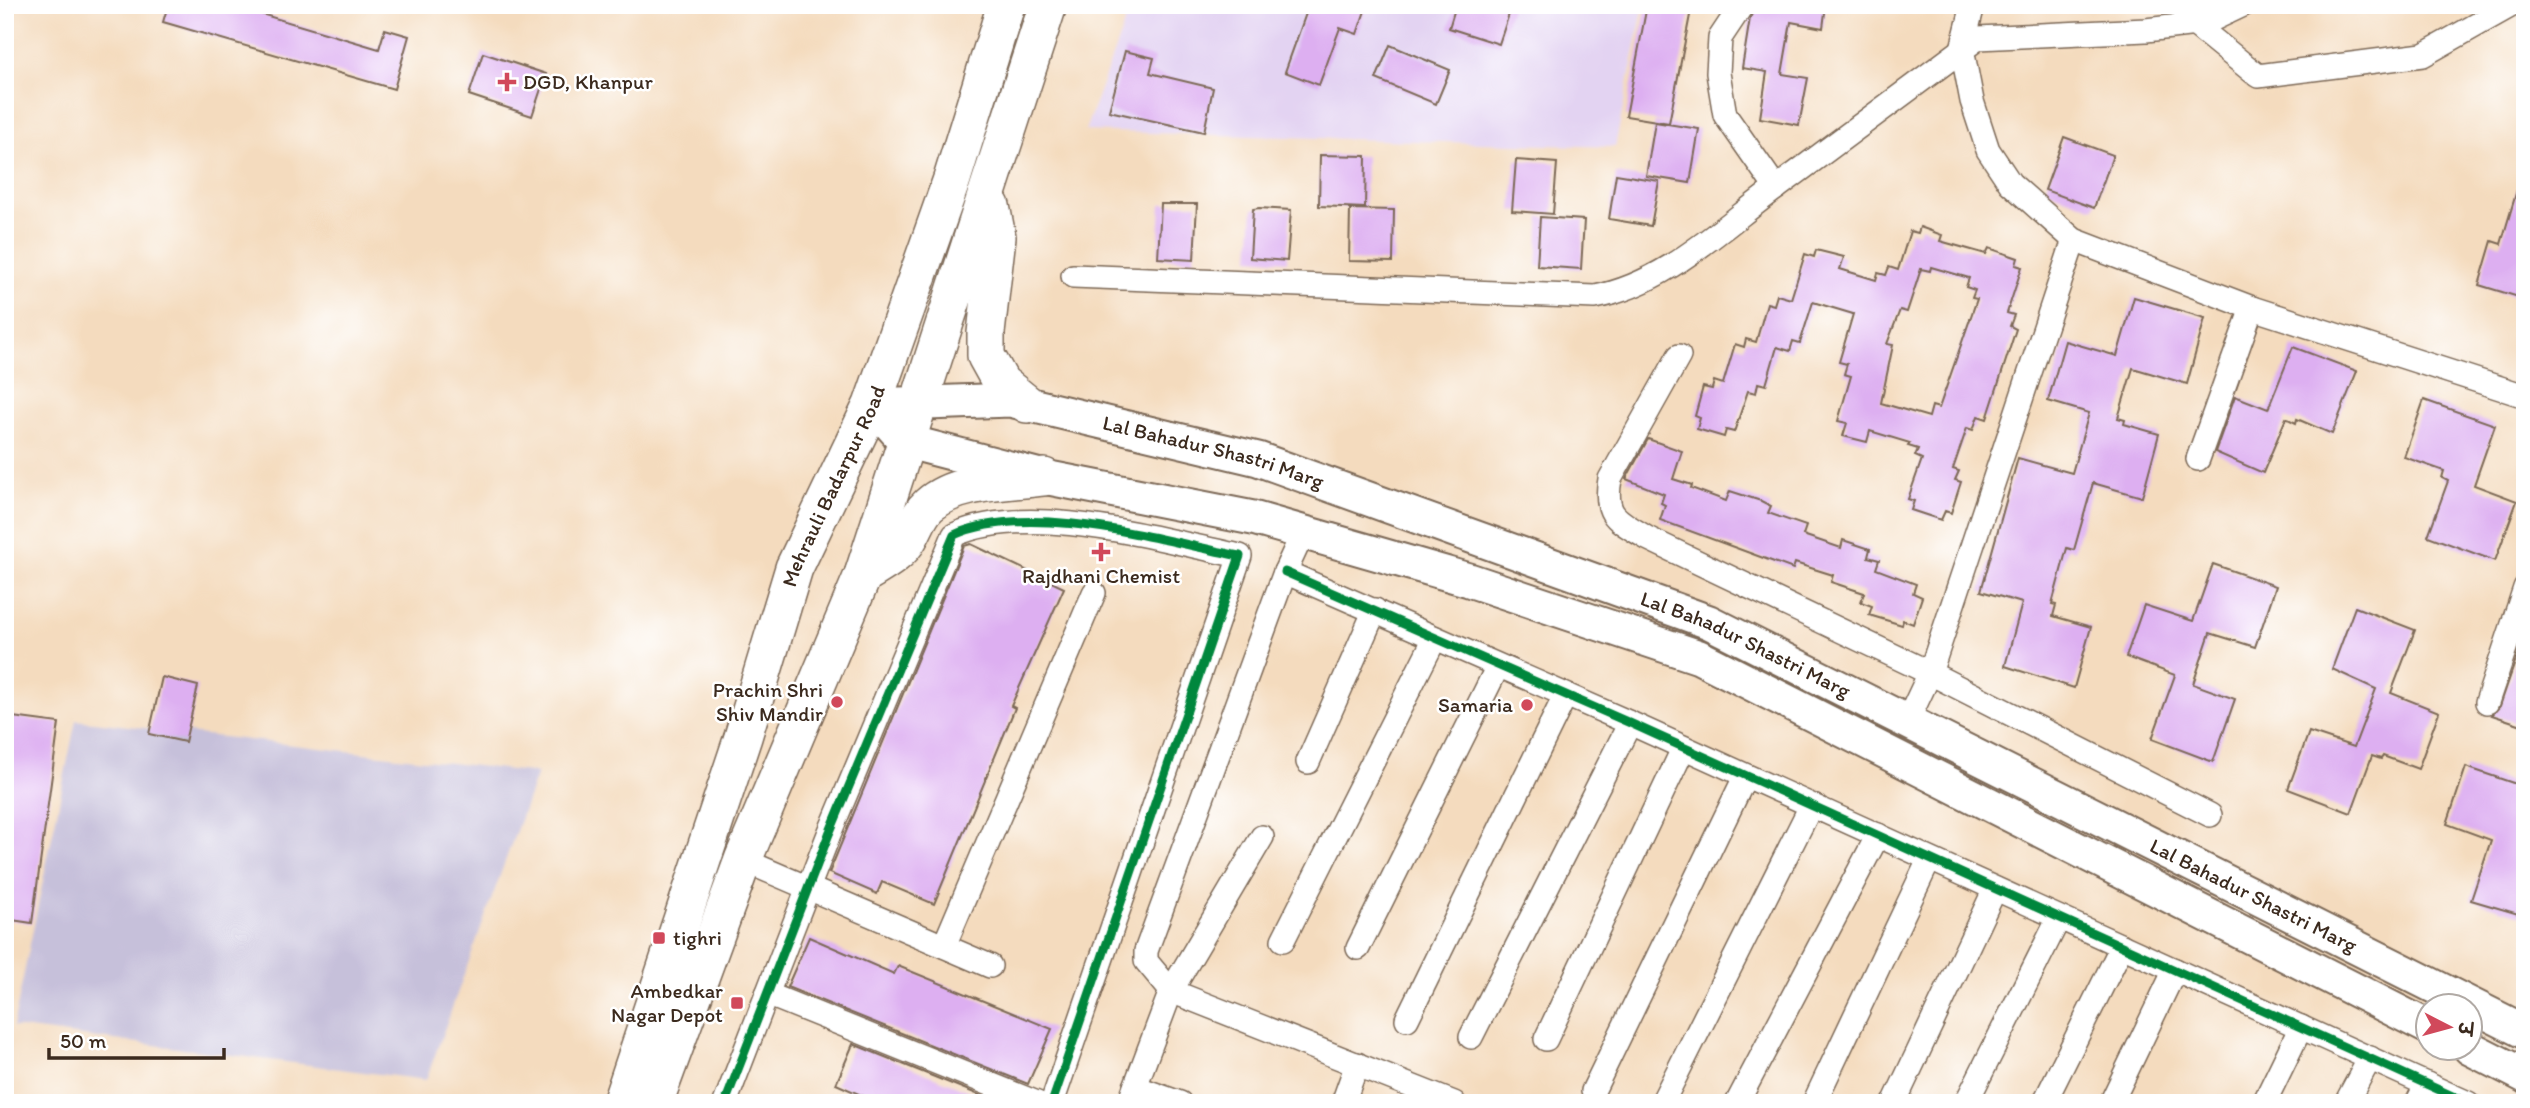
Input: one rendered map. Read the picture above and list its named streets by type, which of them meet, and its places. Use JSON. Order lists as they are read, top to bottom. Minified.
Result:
{"streets":{"main road":["Lal Bahadur Shastri Marg","Mehrauli Badarpur Road"]},"crossings":[["Lal Bahadur Shastri Marg","Mehrauli Badarpur Road"]],"places":{"health":["DGD, Khanpur","Rajdhani Chemist"],"other":["Prachin Shri Shiv Mandir","Samaria"],"transit":["tighri","Ambedkar Nagar Depot"]},"scale_bar":"50 m","north":"right"}
